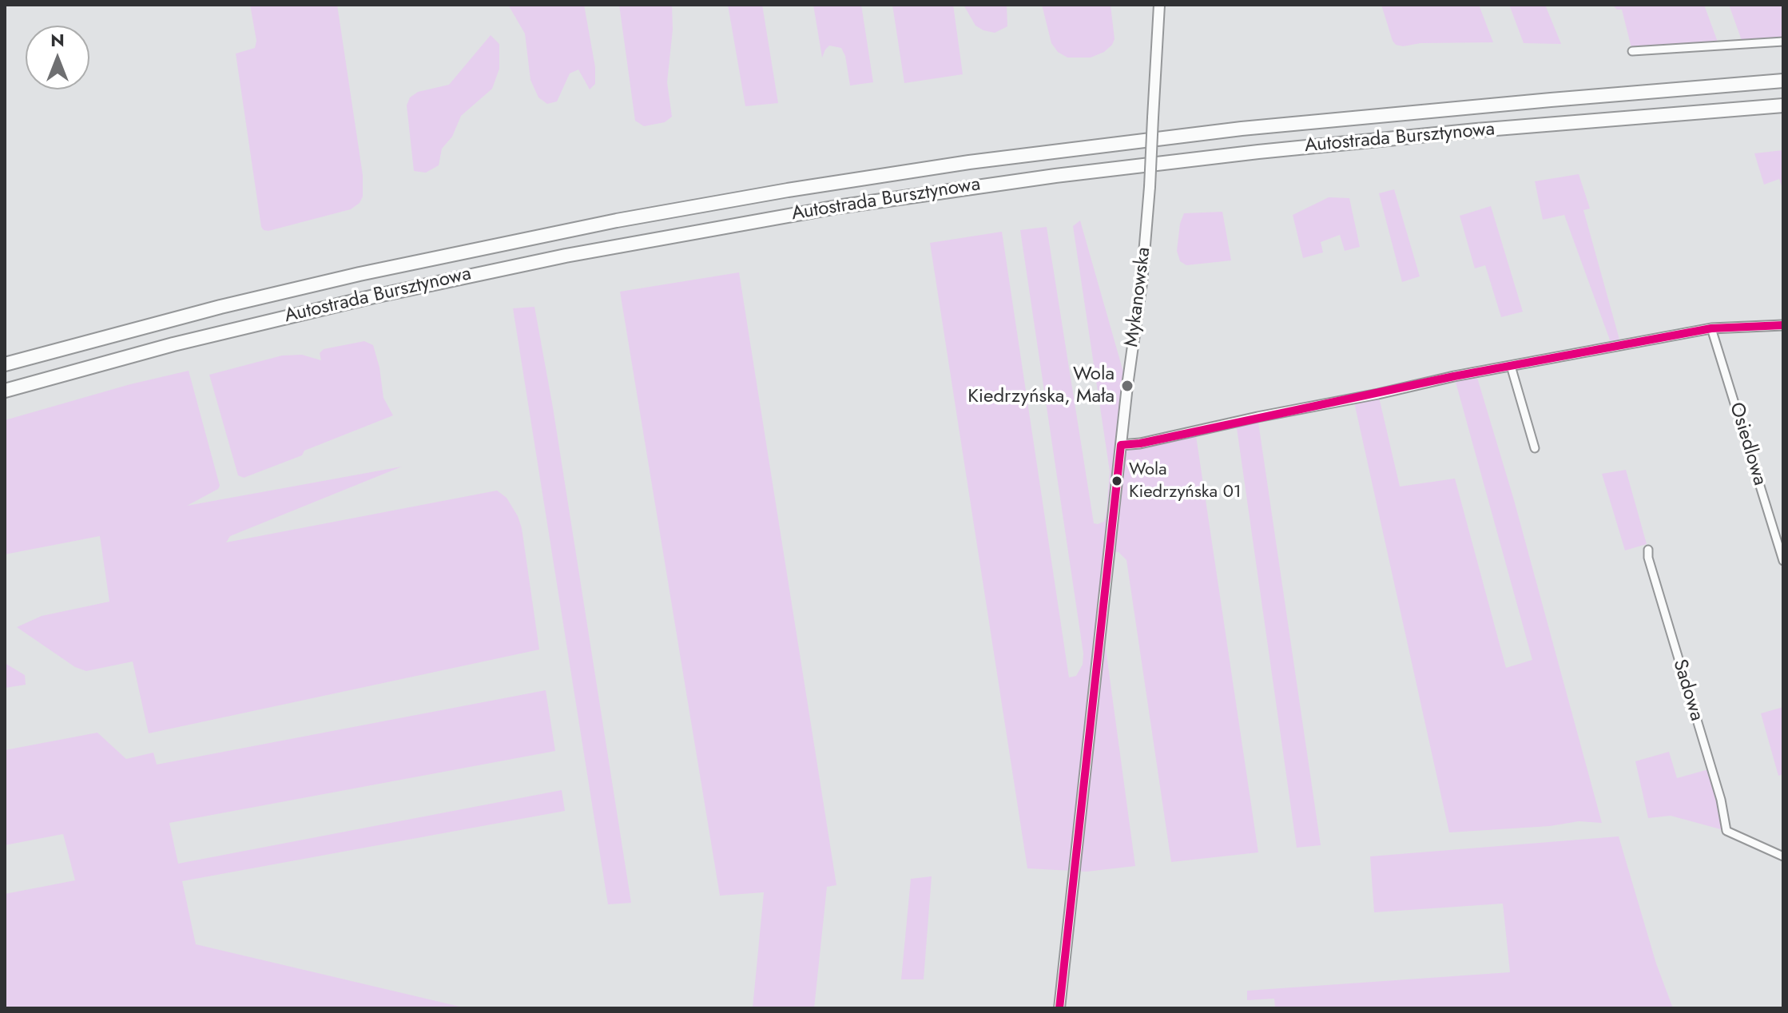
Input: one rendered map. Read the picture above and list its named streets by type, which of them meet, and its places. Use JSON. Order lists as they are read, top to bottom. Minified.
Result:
{"streets":{"highway":["Autostrada Bursztynowa"],"main road":["Mykanowska"],"street":["Osiedlowa","Sadowa"]},"places":["Wola Kiedrzyńska, Mała","Wola Kiedrzyńska 01"],"north":"top"}
